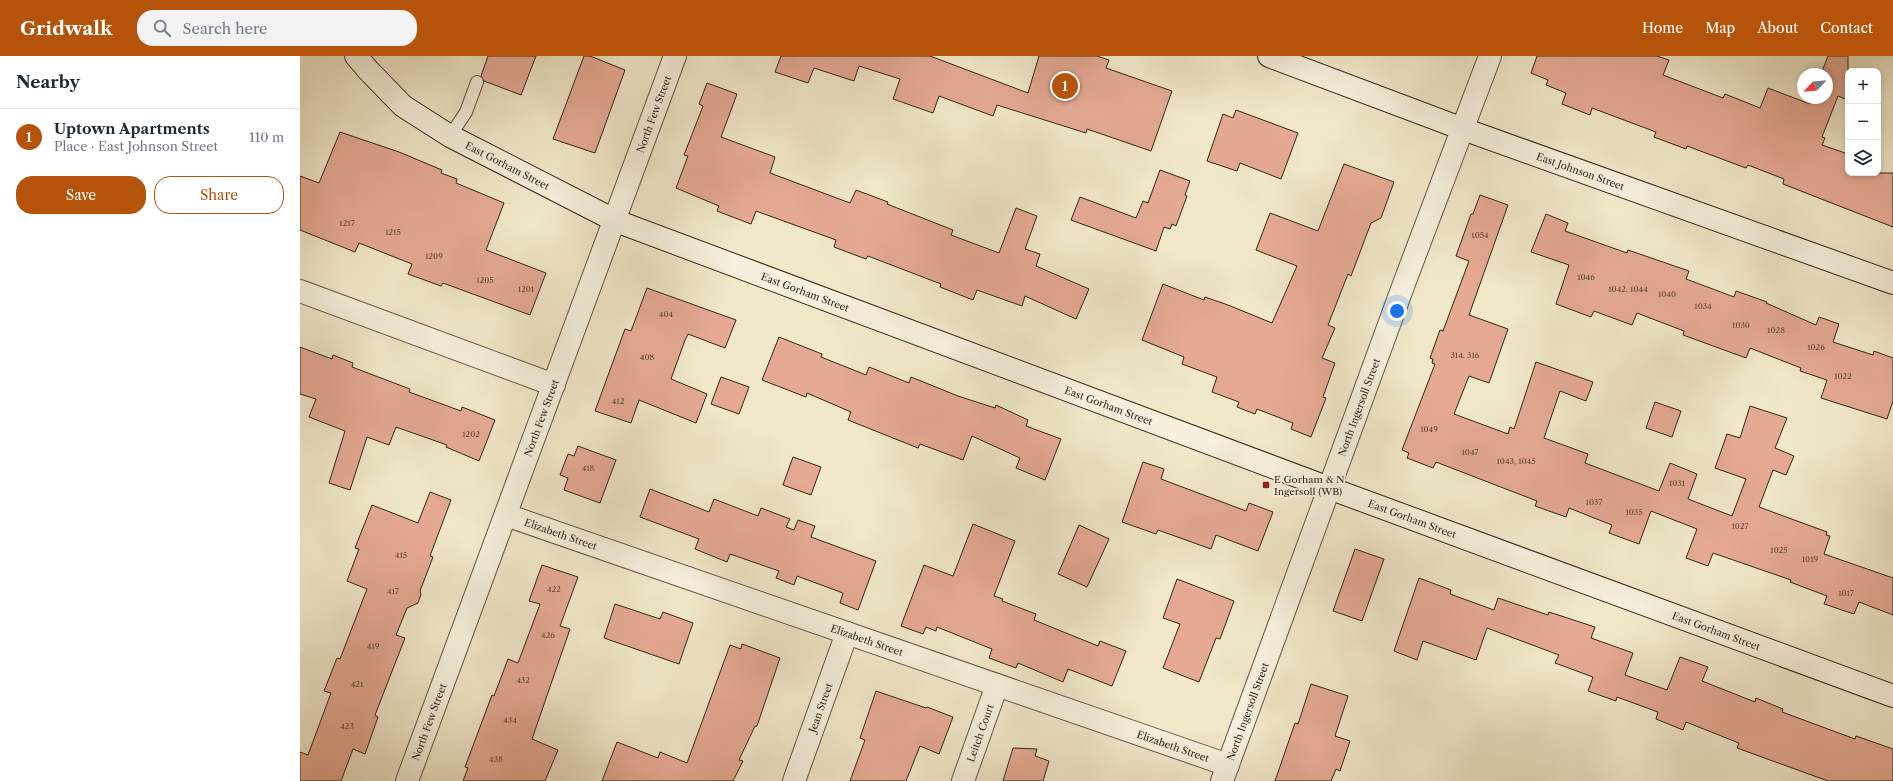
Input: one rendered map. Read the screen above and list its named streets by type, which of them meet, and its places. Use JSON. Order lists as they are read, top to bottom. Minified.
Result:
{"streets":{"street":["North Few Street","East Gorham Street","East Johnson Street","North Ingersoll Street","Elizabeth Street","Jean Street","Leitch Court"]},"crossings":[["North Few Street","East Gorham Street"],["North Few Street","Elizabeth Street"],["East Gorham Street","North Ingersoll Street"],["East Johnson Street","North Ingersoll Street"],["North Ingersoll Street","Elizabeth Street"],["Elizabeth Street","Jean Street"],["Elizabeth Street","Leitch Court"]],"places":{"transit":["E Gorham & N Ingersoll (WB)"]},"house_numbers":["1217","1215","1054","1209","1046","1205","1201","1042, 1044","1040","1034","404","1030","1028","1026","314, 316","408","1022","412","1049","1202","1047","1043, 1045","418","1031","1037","1035","1027","1025","415","1019","422","417","1017","426","419","432","421","434","423","438"],"north":"bottom left","page":{"header":"Gridwalk","search":"Search here","nav":["Home","Map","About","Contact"],"heading":"Nearby","map_buttons":["+","−"],"pins":"1","list":[{"mark":"1","name":"Uptown Apartments","note":"Place · East Johnson Street","value":"110 m"}],"buttons":["Save","Share"]}}
